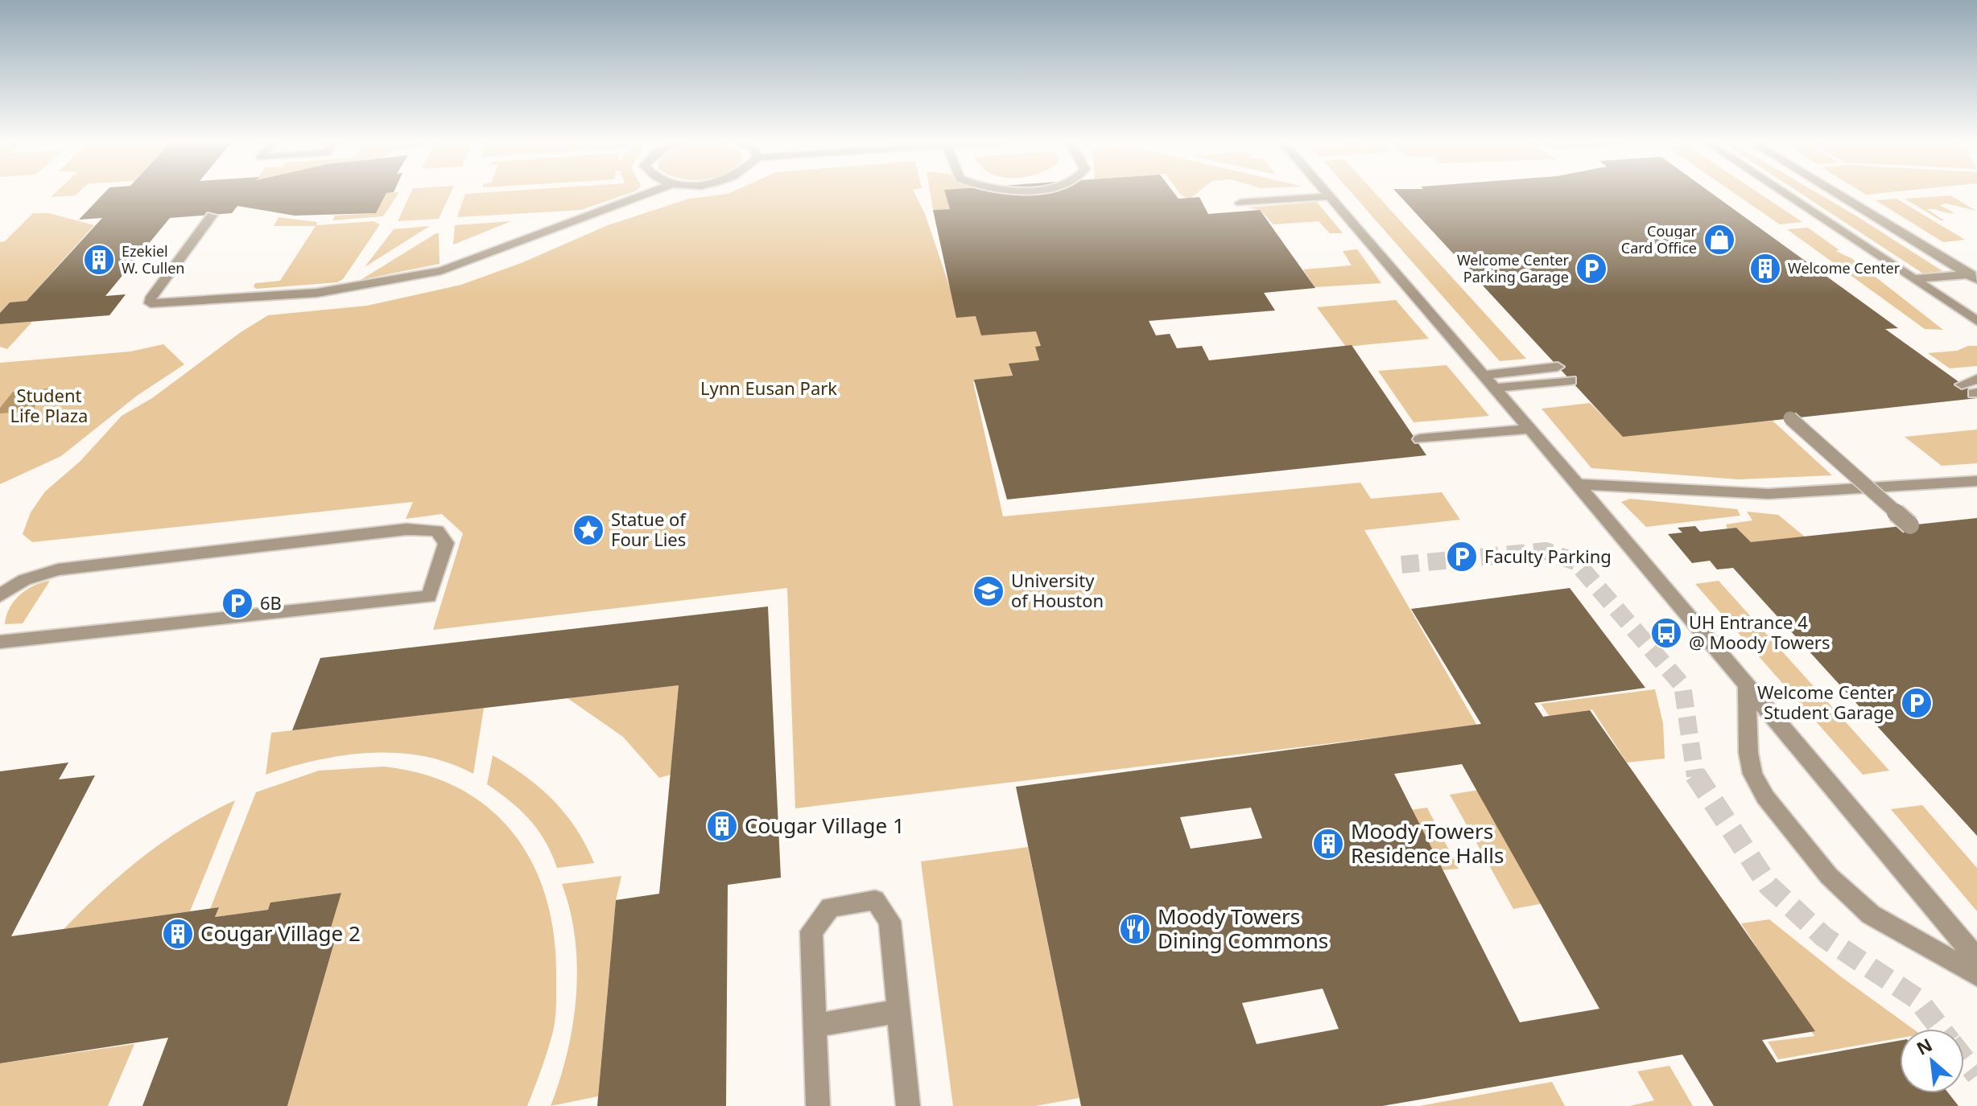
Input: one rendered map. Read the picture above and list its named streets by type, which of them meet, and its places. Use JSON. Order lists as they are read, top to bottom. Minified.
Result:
{"parks":["Lynn Eusan Park","Student Life Plaza"],"places":{"shop":["Cougar Card Office"],"building":["Ezekiel W. Cullen","Welcome Center","Cougar Village 1","Moody Towers Residence Halls","Cougar Village 2"],"parking":["Welcome Center Parking Garage","Faculty Parking","6B","Welcome Center Student Garage"],"place":["Statue of Four Lies"],"school or university":["University of Houston"],"bus stop":["UH Entrance 4 @ Moody Towers"],"restaurant":["Moody Towers Dining Commons"]},"north":"top left"}
